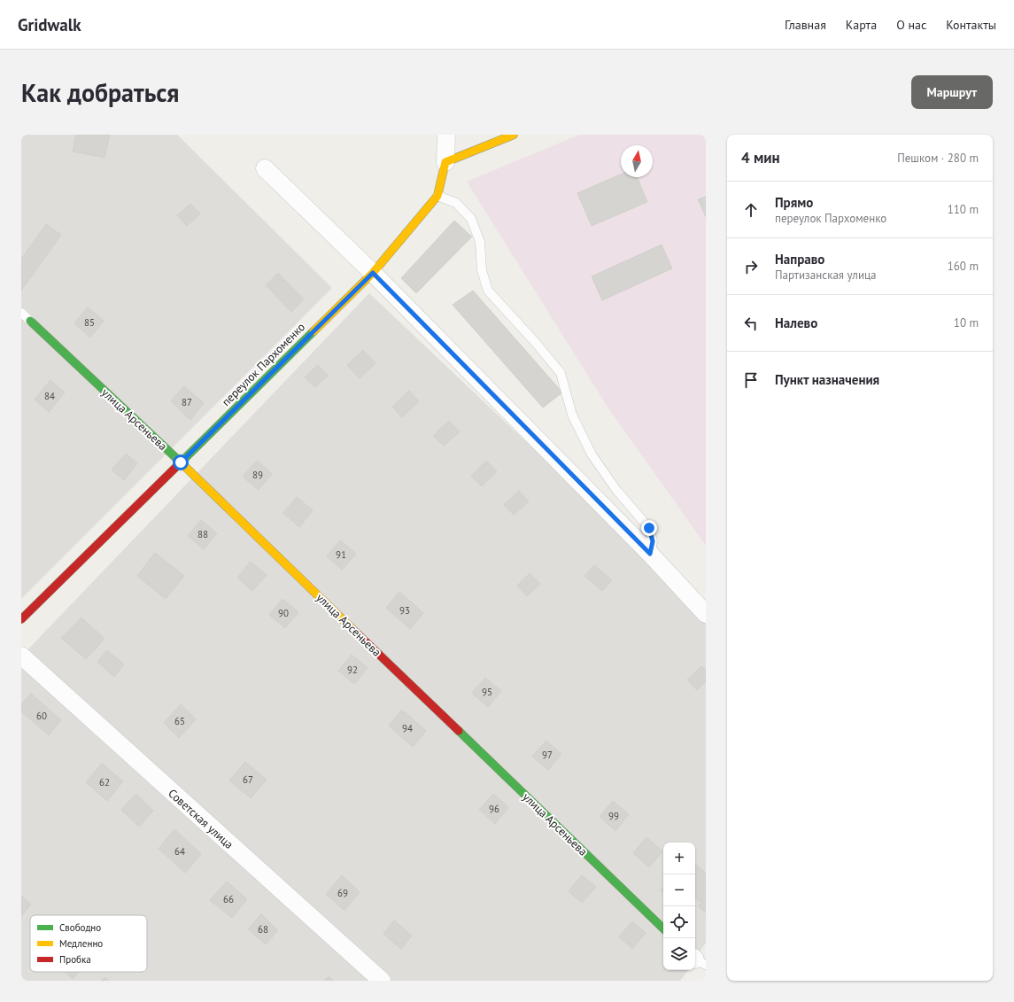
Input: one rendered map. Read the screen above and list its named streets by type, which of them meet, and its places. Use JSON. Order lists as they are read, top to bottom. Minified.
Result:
{"streets":{"street":["переулок Пархоменко","улица Арсеньева","Советская улица"]},"crossings":[["переулок Пархоменко","улица Арсеньева"]],"house_numbers":["85","84","87","89","88","91","93","90","92","95","60","65","94","97","67","62","96","99","64","69","66","68"],"legend":["Свободно","Медленно","Пробка"],"north":"top","page":{"header":"Gridwalk","nav":["Главная","Карта","О нас","Контакты"],"buttons":"Маршрут","title":"Как добраться","heading":["4 мин","Пешком · 280 m"],"list":[["Прямо","переулок Пархоменко","110 m"],["Направо","Партизанская улица","160 m"],["Налево","10 m"],"Пункт назначения"],"map_buttons":["+","−"]}}
